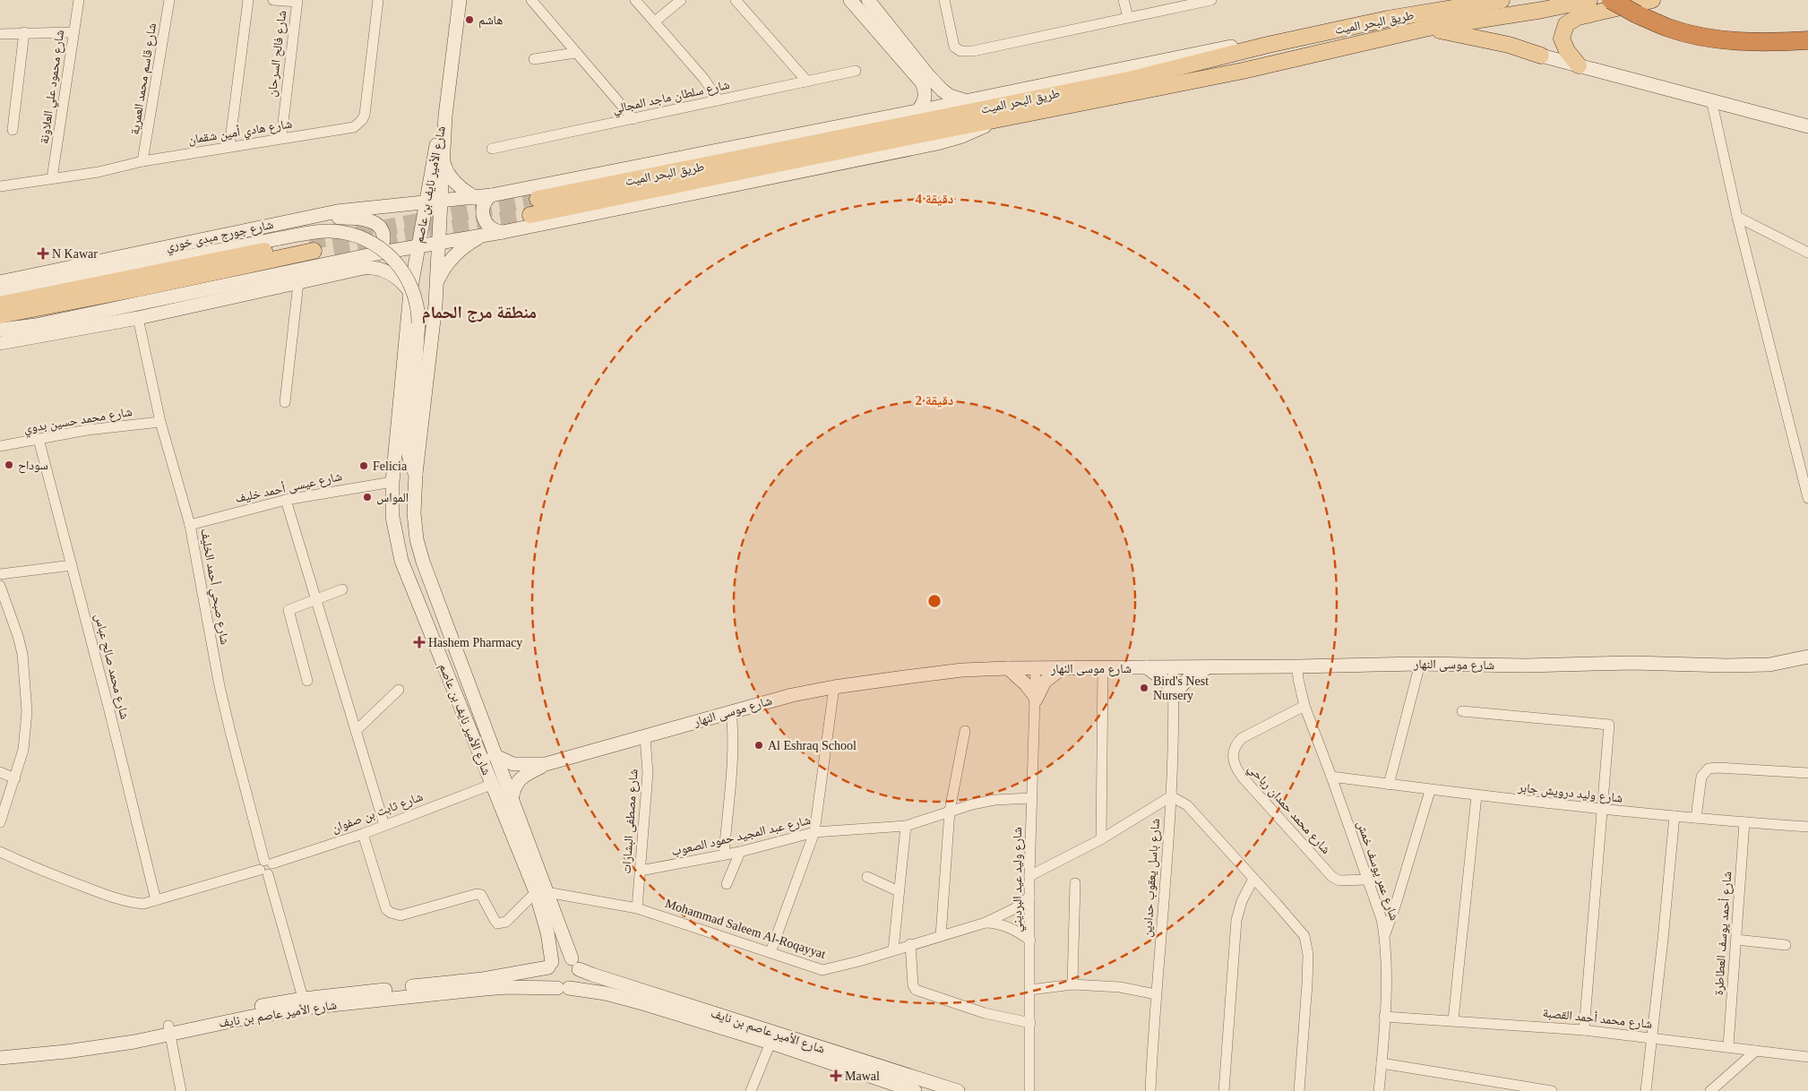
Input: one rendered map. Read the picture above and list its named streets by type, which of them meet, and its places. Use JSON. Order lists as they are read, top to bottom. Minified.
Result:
{"streets":{"main road":["طريق البحر الميت"],"street":["شارع فالح السرحان","شارع قاسم محمد العمرية","شارع محمود علي العلاونة","شارع سلطان ماجد المجالي","شارع هادي أمين شقمان","شارع الأمير نايف بن عاصم","شارع جورج مبدى خوري","شارع محمد حسين بدوي","شارع عيسى أحمد خليف","شارع صبحي أحمد الخليف","شارع موسى النهار","شارع محمد صالح عباس","شارع وليد درويش جابر","شارع محمد حمدان رباحي","شارع ثابت بن صفوان","شارع مصطفى البشارات","شارع عبد المجيد حمود الصعوب","شارع عمر يوسف خمش","شارع باسل يعقوب حدادين","شارع وليد عيد البرديني","Mohammad Saleem Al-Roqayyat","شارع أحمد يوسف العطاطرة","شارع الأمير عاصم بن نايف","شارع محمد أحمد القصبة"]},"crossings":[["طريق البحر الميت","شارع الأمير نايف بن عاصم"],["طريق البحر الميت","شارع جورج مبدى خوري"],["شارع فالح السرحان","شارع هادي أمين شقمان"],["شارع قاسم محمد العمرية","شارع هادي أمين شقمان"],["شارع محمود علي العلاونة","شارع هادي أمين شقمان"],["شارع الأمير نايف بن عاصم","شارع جورج مبدى خوري"],["شارع الأمير نايف بن عاصم","شارع عيسى أحمد خليف"],["شارع الأمير نايف بن عاصم","شارع موسى النهار"],["شارع الأمير نايف بن عاصم","شارع ثابت بن صفوان"],["شارع الأمير نايف بن عاصم","Mohammad Saleem Al-Roqayyat"],["شارع الأمير نايف بن عاصم","شارع الأمير عاصم بن نايف"],["شارع محمد حسين بدوي","شارع صبحي أحمد الخليف"],["شارع محمد حسين بدوي","شارع محمد صالح عباس"],["شارع عيسى أحمد خليف","شارع صبحي أحمد الخليف"],["شارع صبحي أحمد الخليف","شارع ثابت بن صفوان"],["شارع صبحي أحمد الخليف","شارع الأمير عاصم بن نايف"],["شارع موسى النهار","شارع مصطفى البشارات"],["شارع موسى النهار","شارع عمر يوسف خمش"],["شارع موسى النهار","شارع باسل يعقوب حدادين"],["شارع موسى النهار","شارع وليد عيد البرديني"],["شارع محمد صالح عباس","شارع ثابت بن صفوان"],["شارع وليد درويش جابر","شارع عمر يوسف خمش"],["شارع وليد درويش جابر","شارع أحمد يوسف العطاطرة"],["شارع محمد حمدان رباحي","شارع عمر يوسف خمش"],["شارع مصطفى البشارات","شارع عبد المجيد حمود الصعوب"],["شارع مصطفى البشارات","Mohammad Saleem Al-Roqayyat"],["شارع عبد المجيد حمود الصعوب","شارع وليد عيد البرديني"],["شارع عمر يوسف خمش","شارع محمد أحمد القصبة"],["شارع وليد عيد البرديني","Mohammad Saleem Al-Roqayyat"],["شارع أحمد يوسف العطاطرة","شارع محمد أحمد القصبة"]],"districts":["منطقة مرج الحمام"],"places":{"other":["هاشم","سوداح","Felicia","المواس","Bird's Nest Nursery","Al Eshraq School"],"health":["N Kawar","Hashem Pharmacy","Mawal"]},"rings":["4 دقيقة","2 دقيقة"]}
